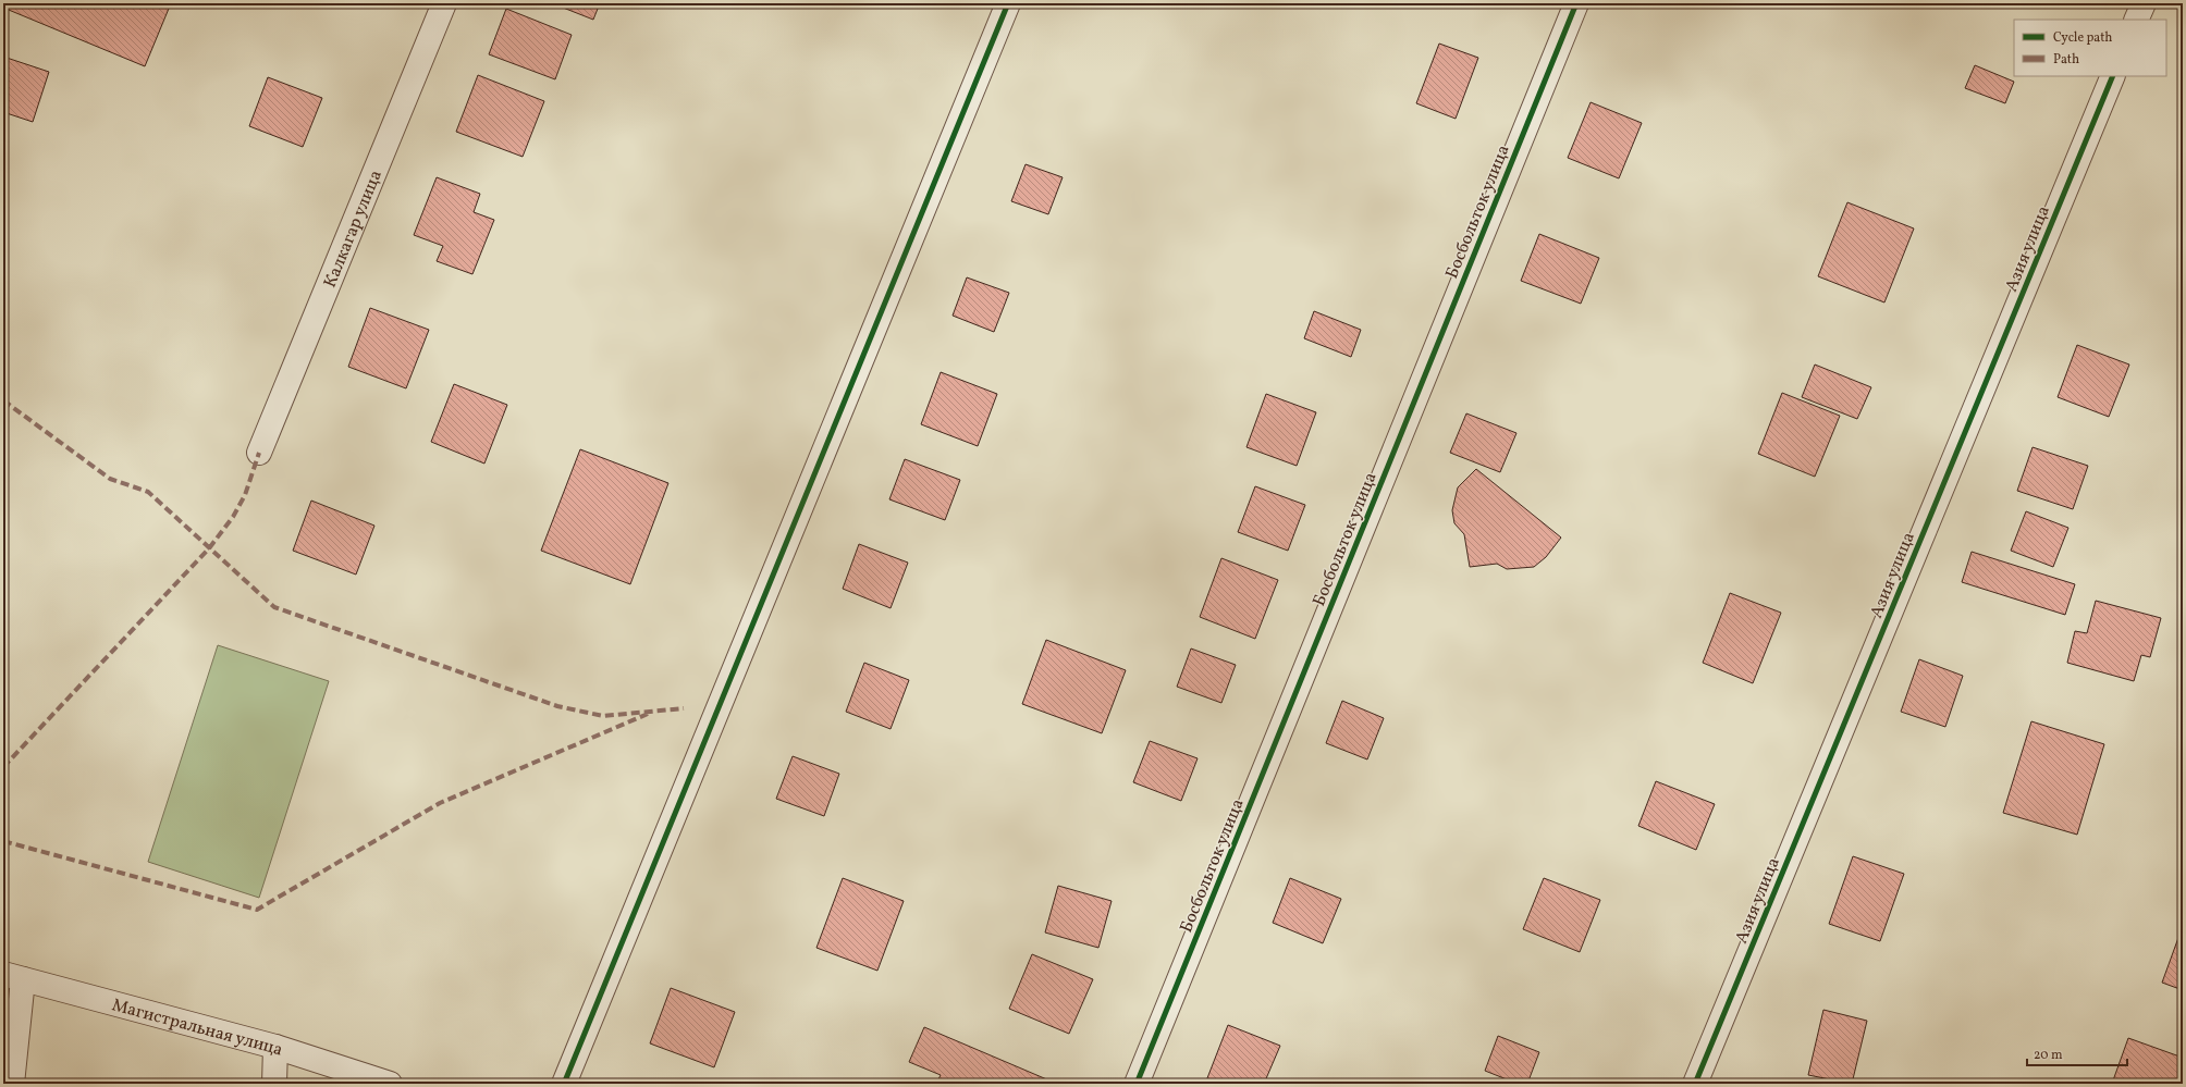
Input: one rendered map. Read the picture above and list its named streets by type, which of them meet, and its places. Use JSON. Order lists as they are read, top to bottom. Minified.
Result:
{"streets":{"street":["Босбольток улица","Калкагар улица","Азия улица","Магистральная улица"]},"legend":["Cycle path","Path"],"scale_bar":"20 m"}
